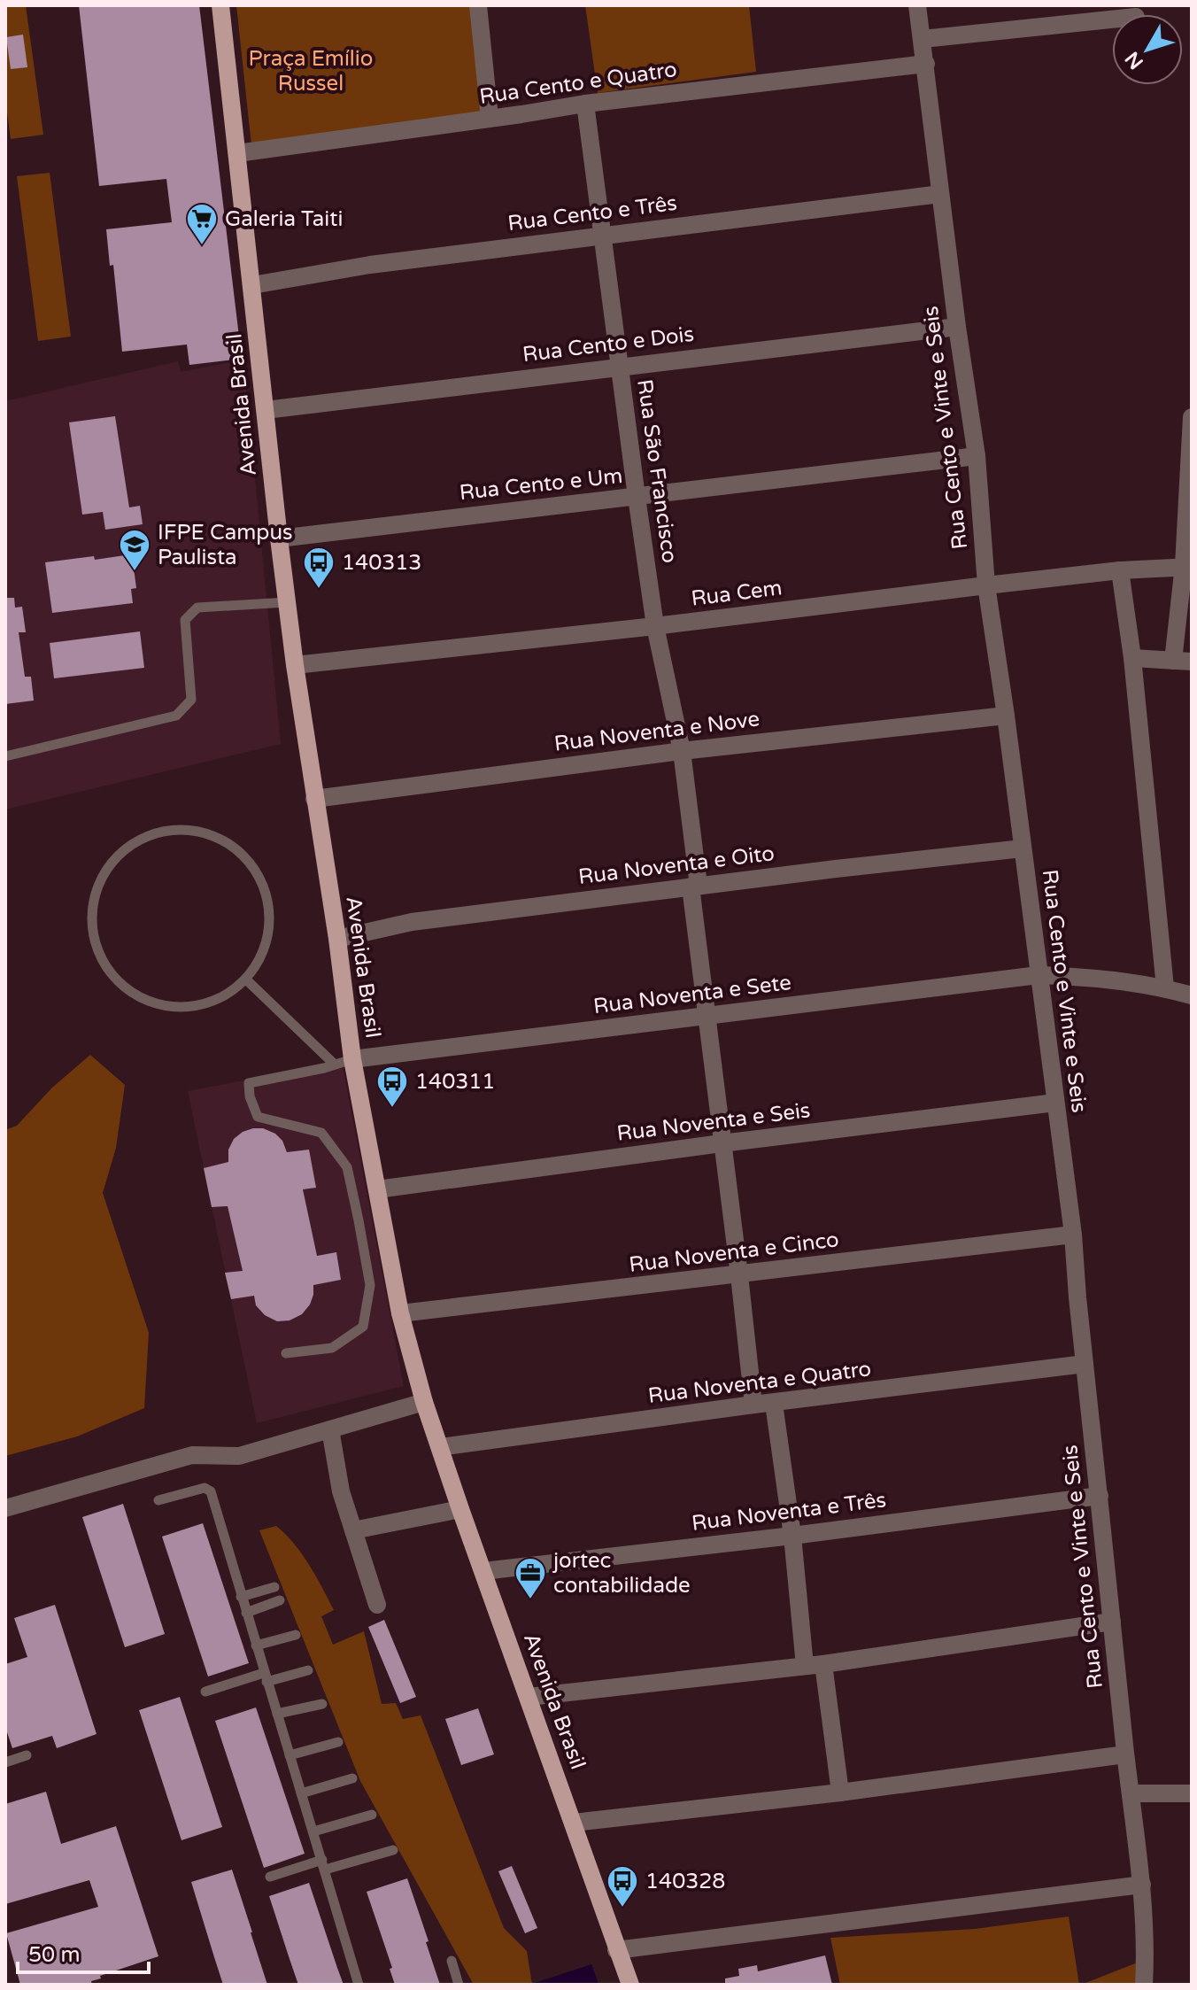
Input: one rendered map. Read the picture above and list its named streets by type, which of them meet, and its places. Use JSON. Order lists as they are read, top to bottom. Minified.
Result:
{"streets":{"main road":["Avenida Brasil"],"street":["Rua Cento e Quatro","Rua Cento e Três","Rua Cento e Dois","Rua Cento e Vinte e Seis","Rua São Francisco","Rua Cento e Um","Rua Cem","Rua Noventa e Nove","Rua Noventa e Oito","Rua Noventa e Sete","Rua Noventa e Seis","Rua Noventa e Cinco","Rua Noventa e Quatro","Rua Noventa e Três"]},"crossings":[["Rua Cento e Quatro","Avenida Brasil"],["Rua Cento e Quatro","Rua Cento e Vinte e Seis"],["Rua Cento e Quatro","Rua São Francisco"],["Rua Cento e Três","Avenida Brasil"],["Rua Cento e Três","Rua Cento e Vinte e Seis"],["Rua Cento e Três","Rua São Francisco"],["Rua Cento e Dois","Avenida Brasil"],["Rua Cento e Dois","Rua Cento e Vinte e Seis"],["Rua Cento e Dois","Rua São Francisco"],["Avenida Brasil","Rua Cento e Um"],["Avenida Brasil","Rua Cem"],["Avenida Brasil","Rua Noventa e Nove"],["Avenida Brasil","Rua Noventa e Oito"],["Avenida Brasil","Rua Noventa e Sete"],["Avenida Brasil","Rua Noventa e Seis"],["Avenida Brasil","Rua Noventa e Cinco"],["Avenida Brasil","Rua Noventa e Quatro"],["Avenida Brasil","Rua Noventa e Três"],["Rua Cento e Vinte e Seis","Rua Cento e Um"],["Rua Cento e Vinte e Seis","Rua Cem"],["Rua Cento e Vinte e Seis","Rua Noventa e Nove"],["Rua Cento e Vinte e Seis","Rua Noventa e Oito"],["Rua Cento e Vinte e Seis","Rua Noventa e Sete"],["Rua Cento e Vinte e Seis","Rua Noventa e Seis"],["Rua Cento e Vinte e Seis","Rua Noventa e Cinco"],["Rua Cento e Vinte e Seis","Rua Noventa e Quatro"],["Rua Cento e Vinte e Seis","Rua Noventa e Três"],["Rua São Francisco","Rua Cento e Um"],["Rua São Francisco","Rua Cem"],["Rua São Francisco","Rua Noventa e Nove"],["Rua São Francisco","Rua Noventa e Oito"],["Rua São Francisco","Rua Noventa e Sete"],["Rua São Francisco","Rua Noventa e Seis"],["Rua São Francisco","Rua Noventa e Cinco"],["Rua São Francisco","Rua Noventa e Quatro"]],"parks":["Praça Emílio Russel"],"places":{"supermarket":["Galeria Taiti"],"school or university":["IFPE Campus Paulista"],"bus stop":["140313","140311","140328"],"office":["jortec contabilidade"]},"scale_bar":"50 m","north":"bottom left"}
